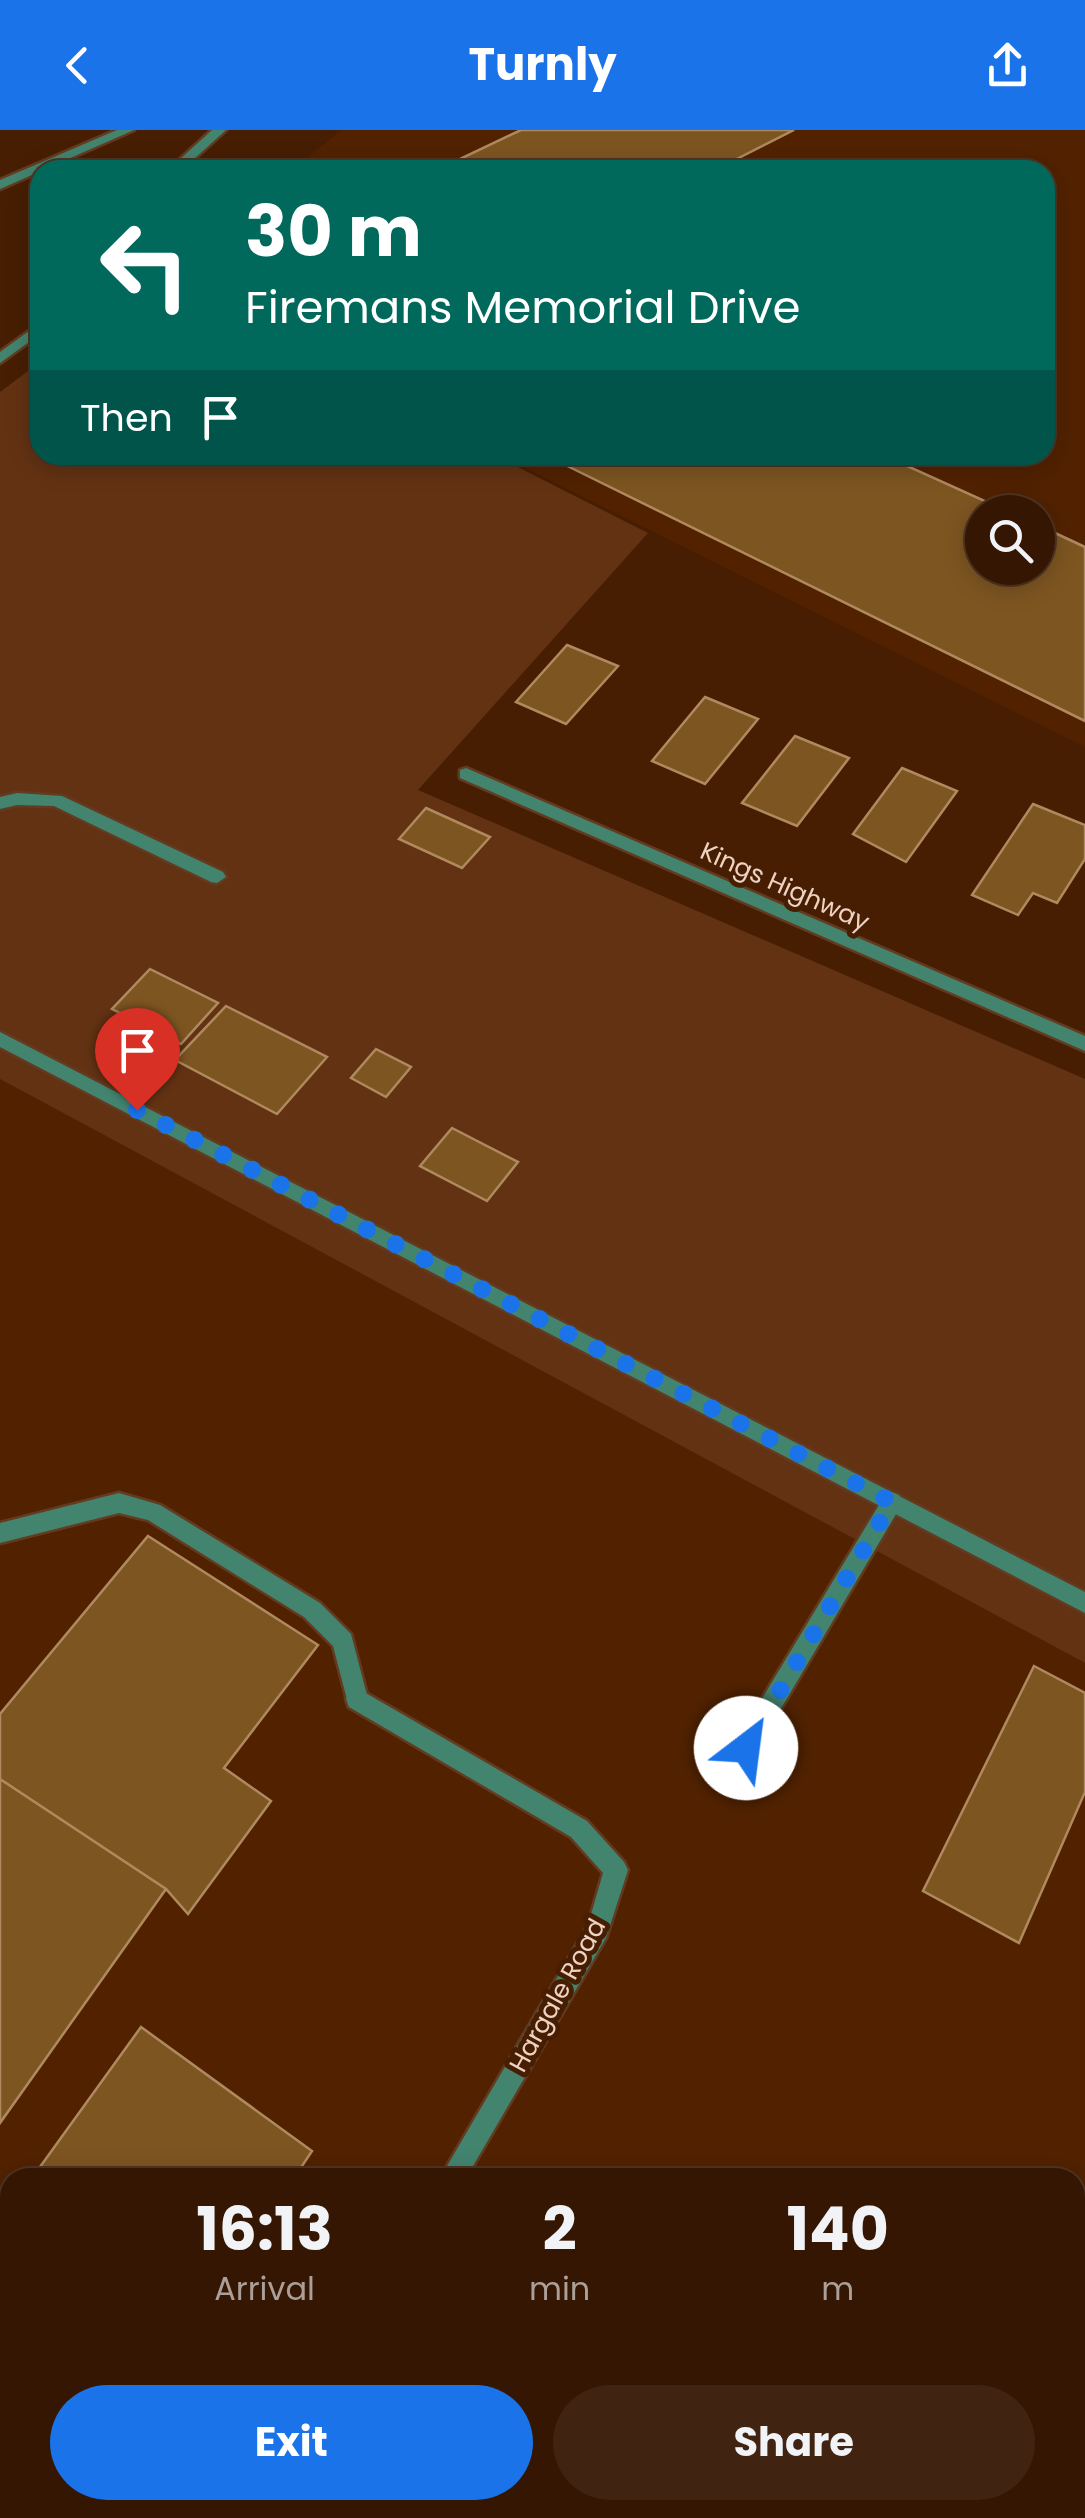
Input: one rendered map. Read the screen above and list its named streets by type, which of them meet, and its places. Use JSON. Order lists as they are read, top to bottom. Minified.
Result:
{"streets":{"street":["Kings Highway","Hargale Road"]},"page":{"header":"Turnly","turn":["30 m","Firemans Memorial Drive"],"then":"Then","eta":["16:13","Arrival","2","min","140","m"],"buttons":["Exit","Share"]}}
